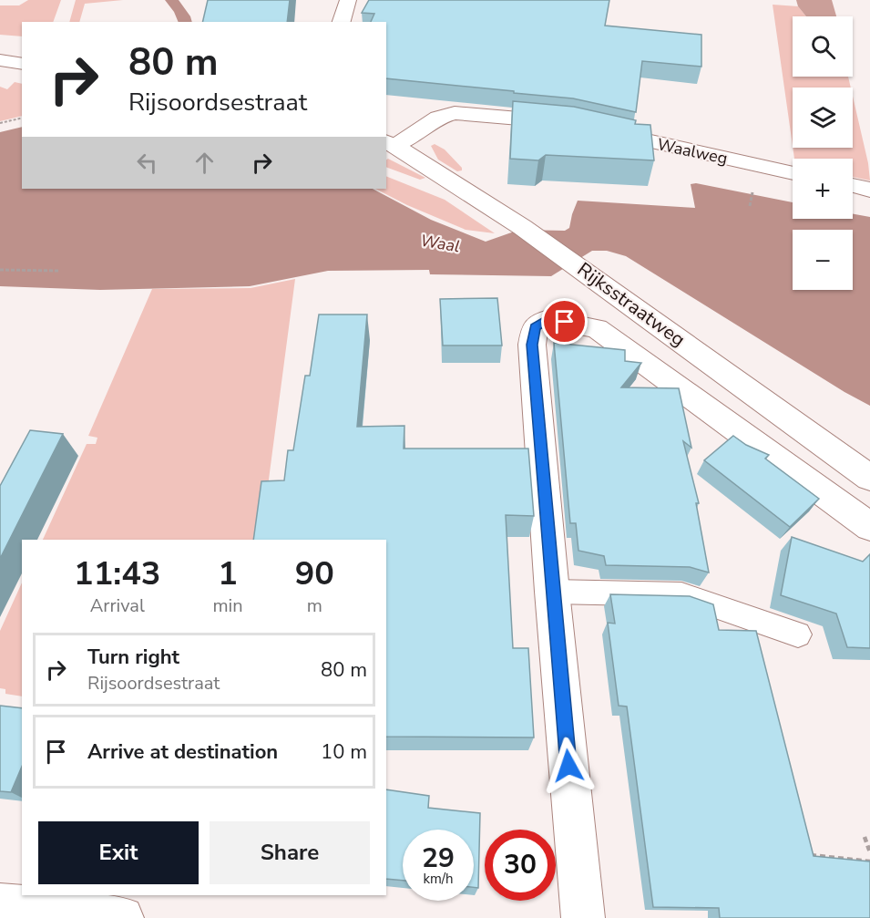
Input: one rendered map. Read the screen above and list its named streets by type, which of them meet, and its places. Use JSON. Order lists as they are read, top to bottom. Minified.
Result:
{"streets":{"street":["Waalweg","Rijksstraatweg"]},"crossings":[["Waalweg","Rijksstraatweg"]],"water":["Waal"],"page":{"map_buttons":["+","−"],"turn":["80 m","Rijsoordsestraat"],"eta":["11:43","Arrival","1","min","90","m"],"list":[{"name":"Turn right","note":"Rijsoordsestraat","value":"80 m"},{"name":"Arrive at destination","value":"10 m"}],"buttons":["Exit","Share"],"speed":"29 km/h","limit":"30"}}
